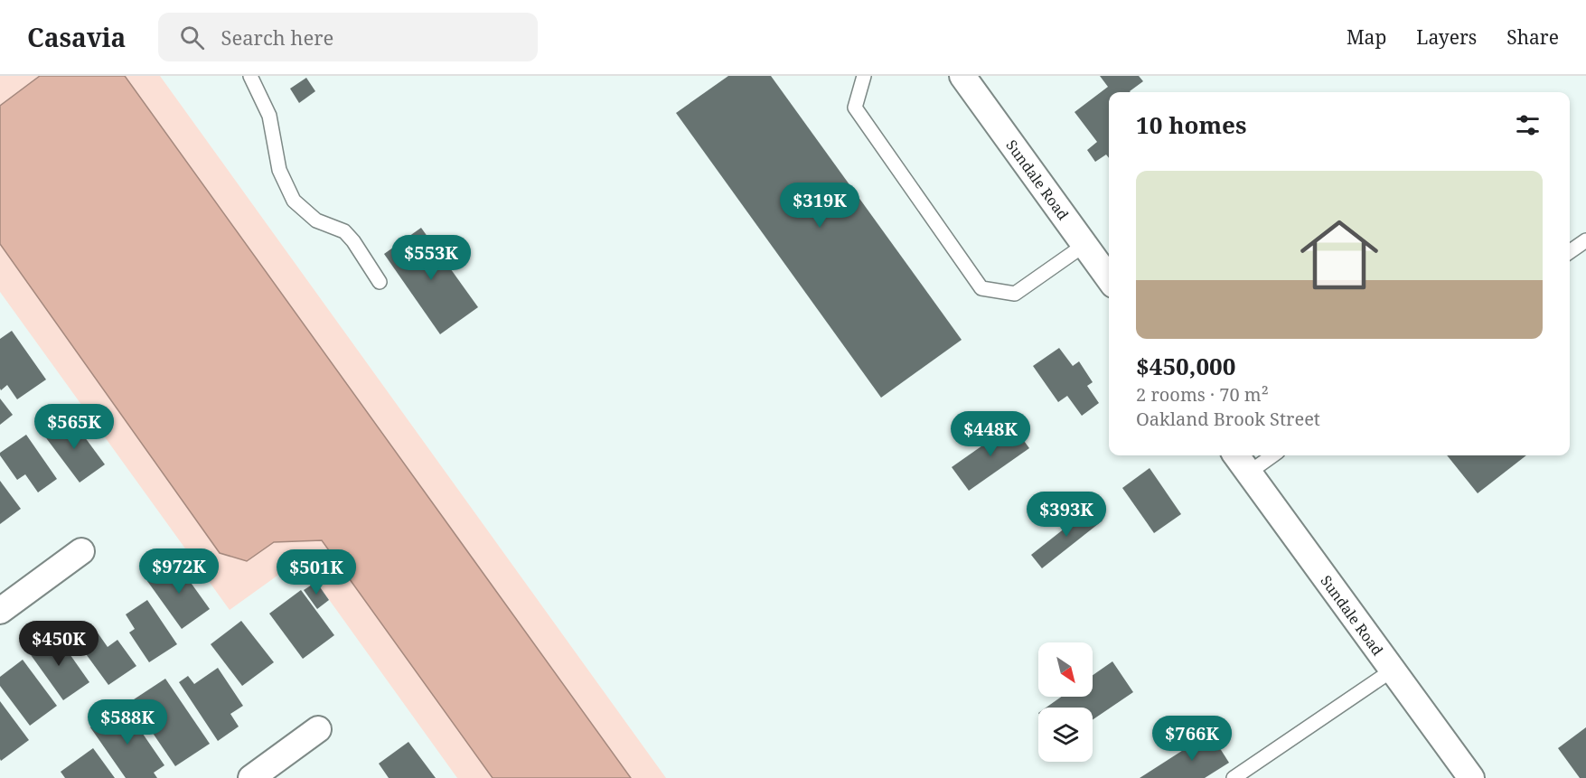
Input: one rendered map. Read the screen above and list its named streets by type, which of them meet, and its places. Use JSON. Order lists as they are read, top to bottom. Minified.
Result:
{"streets":{"street":["Sundale Road"]},"north":"bottom right","page":{"header":"Casavia","search":"Search here","nav":["Map","Layers","Share"],"heading":"10 homes","list":[{"name":"$450,000","note":"2 rooms · 70 m² · Oakland Brook Street"}],"price":["$319K","$553K","$565K","$448K","$393K","$972K","$501K","$450K","$588K","$766K"]}}
